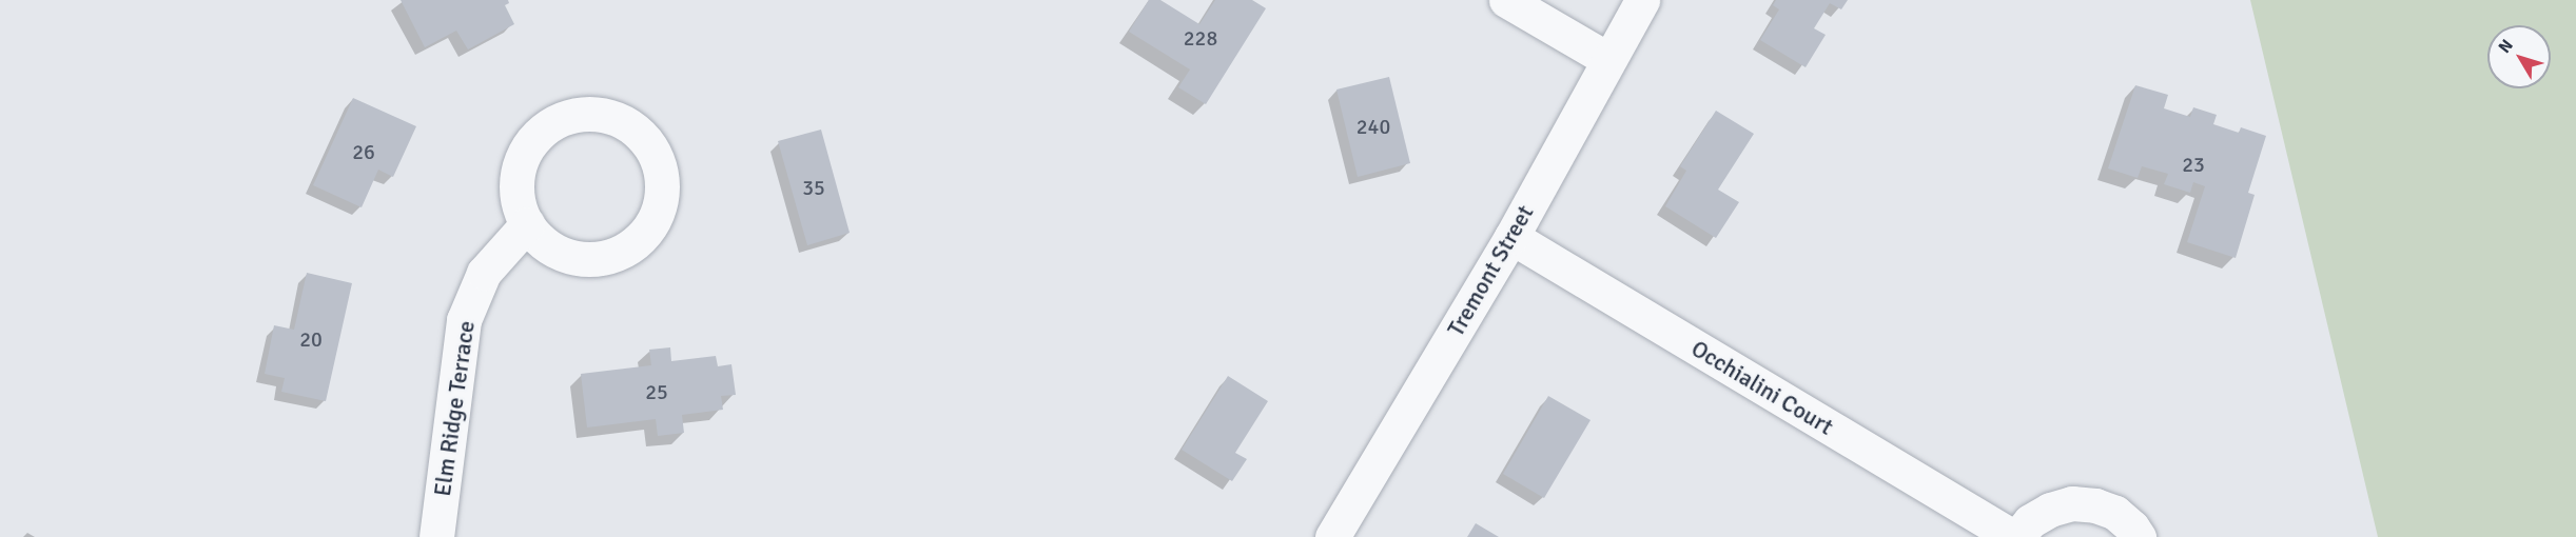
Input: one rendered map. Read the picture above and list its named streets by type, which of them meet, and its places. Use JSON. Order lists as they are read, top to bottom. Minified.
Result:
{"streets":{"street":["Tremont Street","Occhialini Court","Elm Ridge Terrace"]},"crossings":[["Tremont Street","Occhialini Court"]],"house_numbers":["228","240","26","23","35","20","25"],"north":"top left"}
